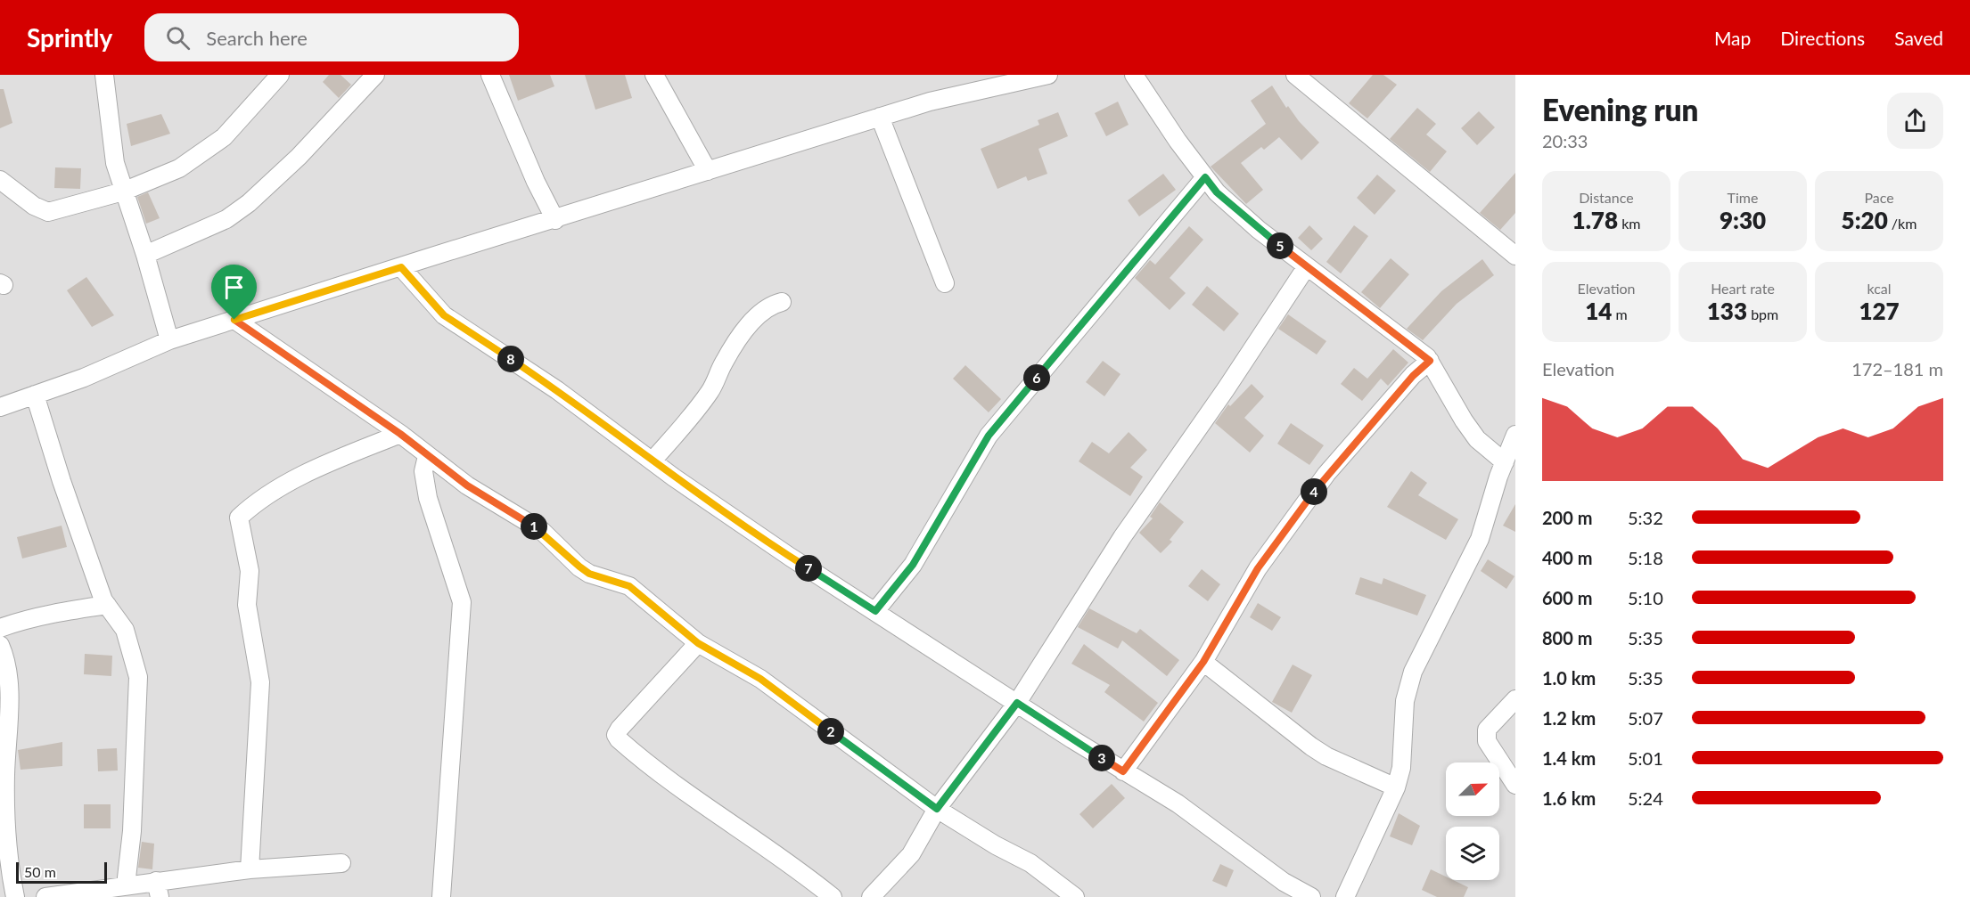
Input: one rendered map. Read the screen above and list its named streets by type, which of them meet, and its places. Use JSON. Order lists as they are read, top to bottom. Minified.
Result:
{"scale_bar":"50 m","north":"top right","page":{"header":"Sprintly","search":"Search here","nav":["Map","Directions","Saved"],"heading":["Evening run","20:33"],"stats":[["Distance","1.78 km"],["Time","9:30"],["Pace","5:20 /km"],["Elevation","14 m"],["Heart rate","133 bpm"],["kcal","127"]],"pins":["5","8","6","4","1","7","2","3"],"chart":["Elevation","172–181 m"],"list":[{"name":"200 m","note":"5:32"},{"name":"400 m","note":"5:18"},{"name":"600 m","note":"5:10"},{"name":"800 m","note":"5:35"},{"name":"1.0 km","note":"5:35"},{"name":"1.2 km","note":"5:07"},{"name":"1.4 km","note":"5:01"},{"name":"1.6 km","note":"5:24"}],"scale":"50 m"}}
